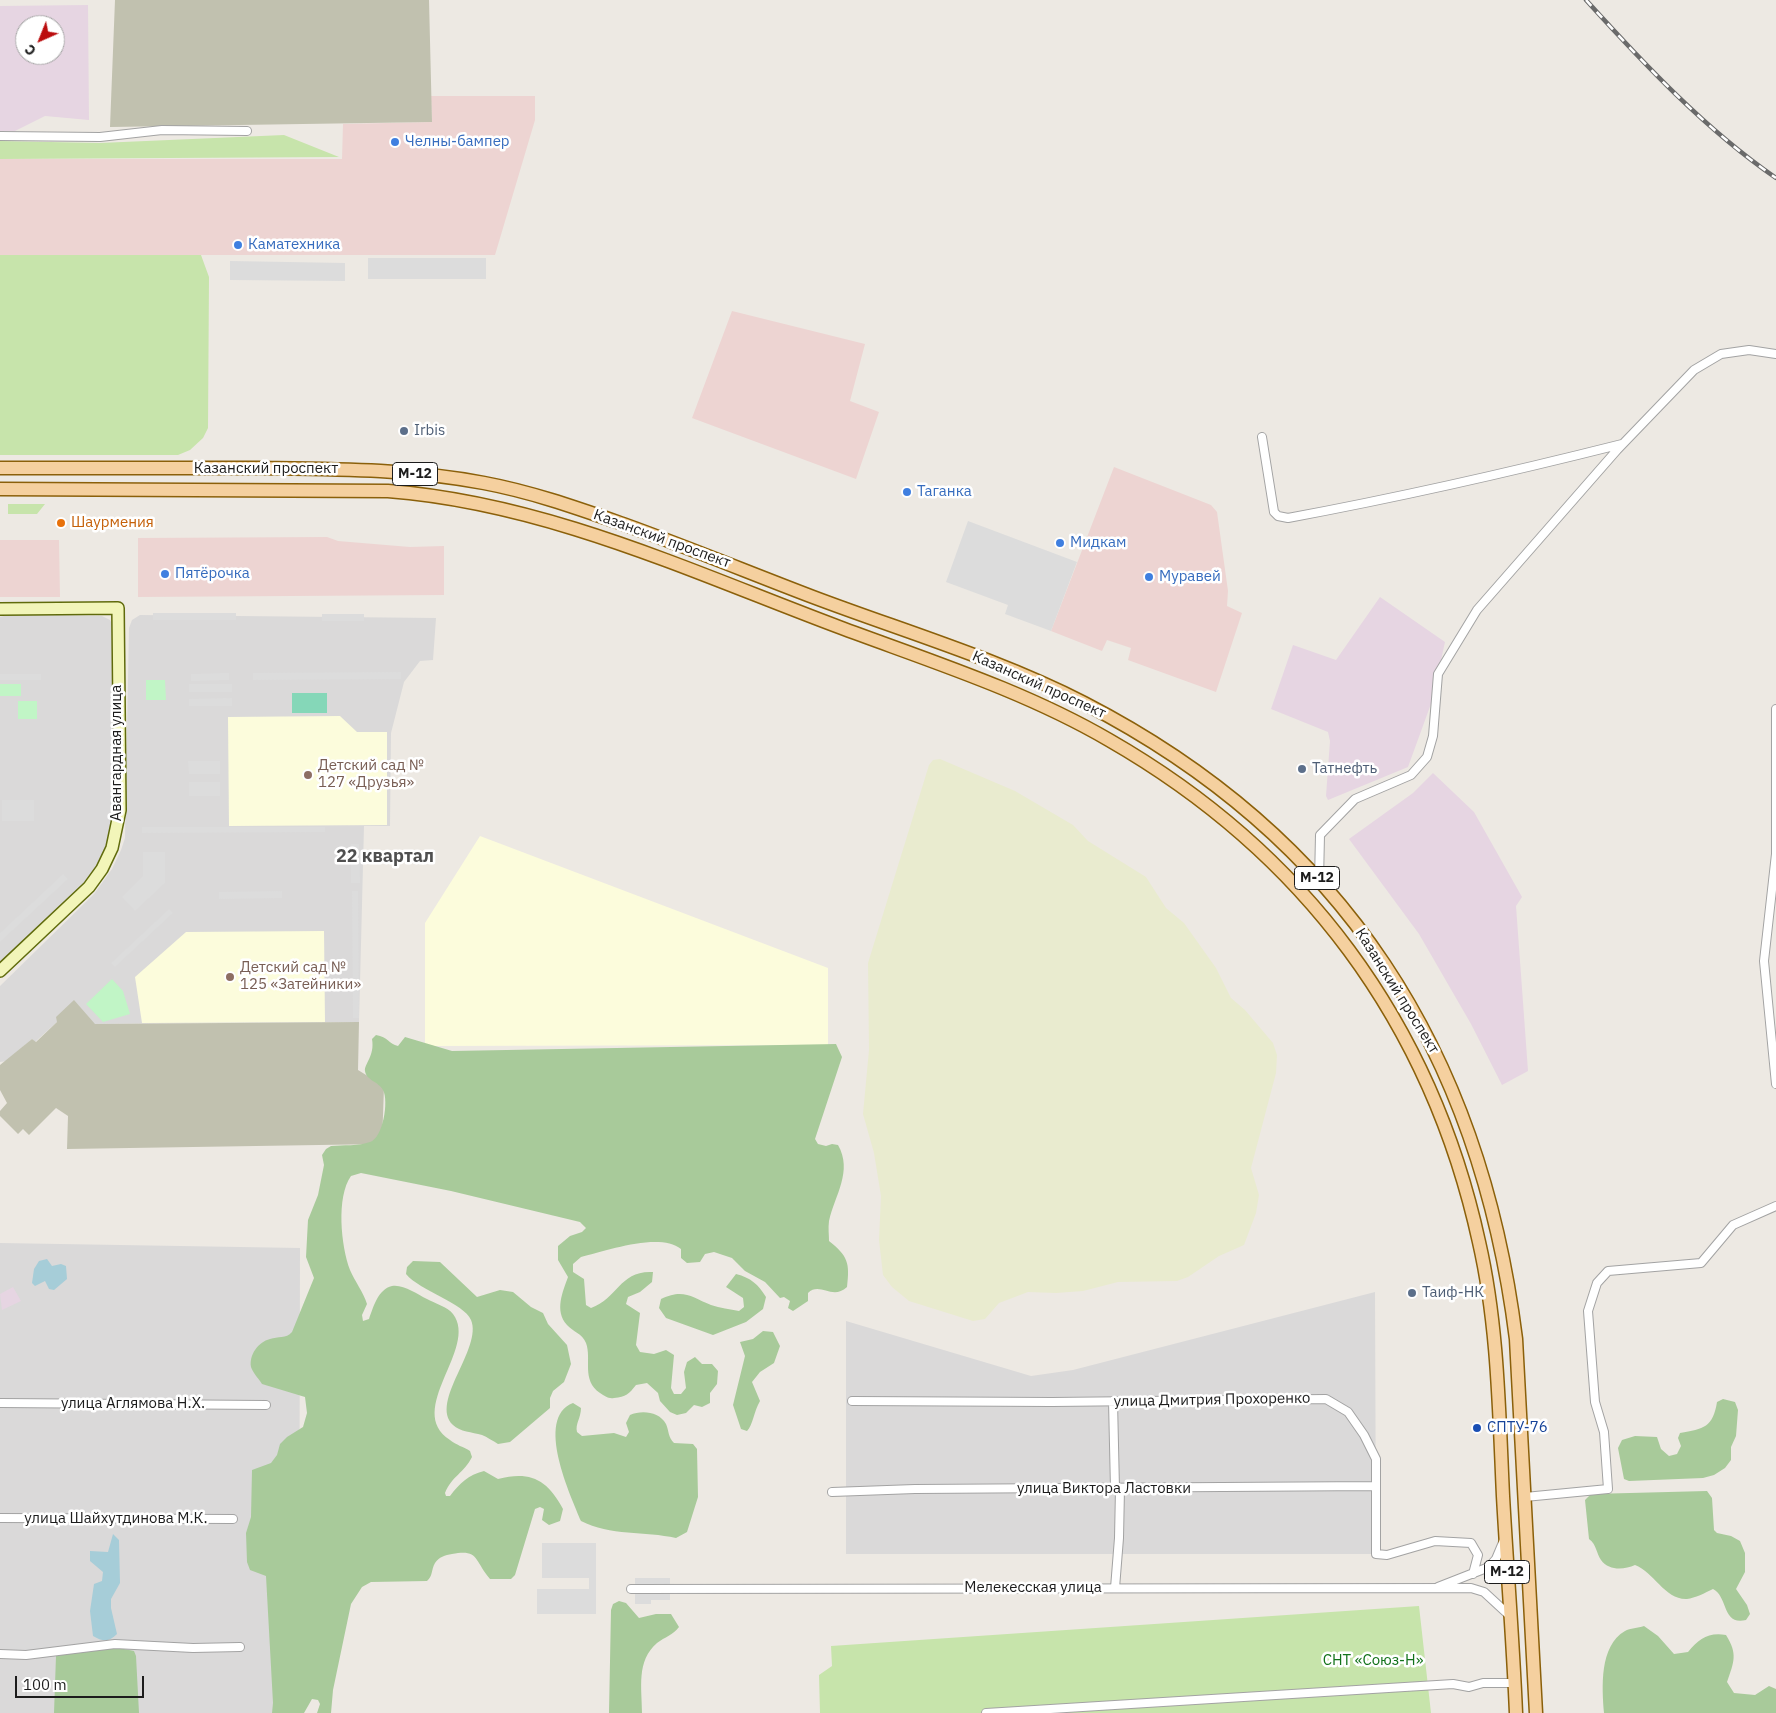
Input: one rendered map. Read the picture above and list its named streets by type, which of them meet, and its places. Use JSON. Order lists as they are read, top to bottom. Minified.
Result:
{"streets":{"main road":["Казанский проспект","М-12"],"street":["Авангардная улица","улица Дмитрия Прохоренко","улица Аглямова Н.Х.","улица Виктора Ластовки","улица Шайхутдинова М.К.","Мелекесская улица"]},"crossings":[["Казанский проспект","Мелекесская улица"],["улица Дмитрия Прохоренко","улица Виктора Ластовки"]],"districts":["22 квартал"],"parks":["СНТ «Союз-Н»"],"places":["Челны-бампер","Каматехника","Irbis","Таганка","Шаурмения","Мидкам","Пятёрочка","Муравей","Татнефть","Детский сад № 127 «Друзья»","Детский сад № 125 «Затейники»","Таиф-НК","СПТУ-76"],"scale_bar":"100 m","north":"bottom left"}
